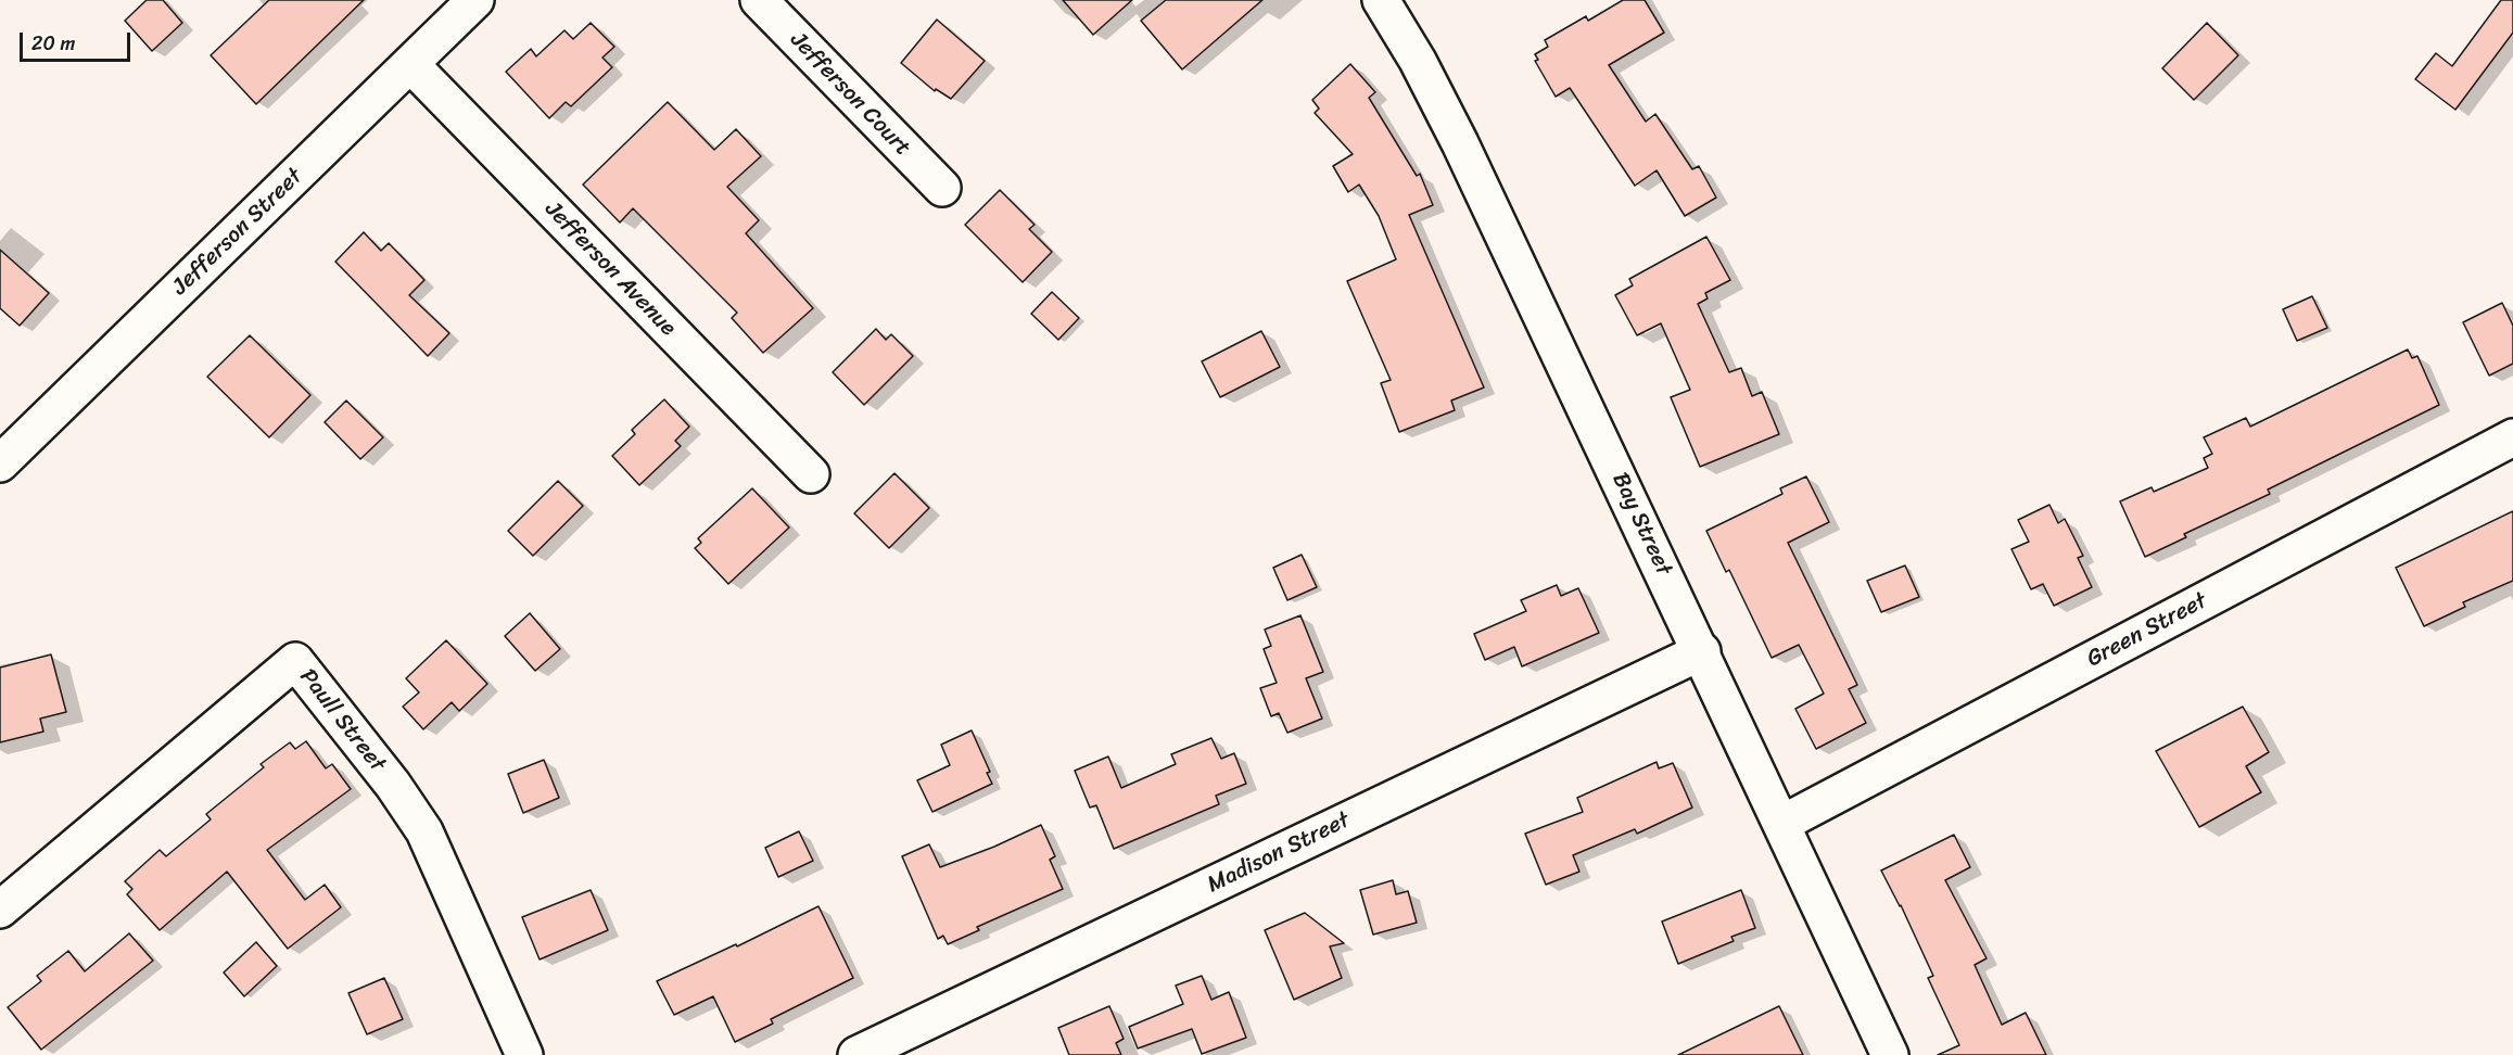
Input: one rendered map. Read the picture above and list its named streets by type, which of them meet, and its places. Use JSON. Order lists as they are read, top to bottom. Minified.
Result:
{"streets":{"street":["Jefferson Court","Jefferson Street","Jefferson Avenue","Bay Street","Green Street","Paull Street","Madison Street"]},"crossings":[["Jefferson Street","Jefferson Avenue"],["Bay Street","Green Street"],["Bay Street","Madison Street"]],"scale_bar":"20 m"}
